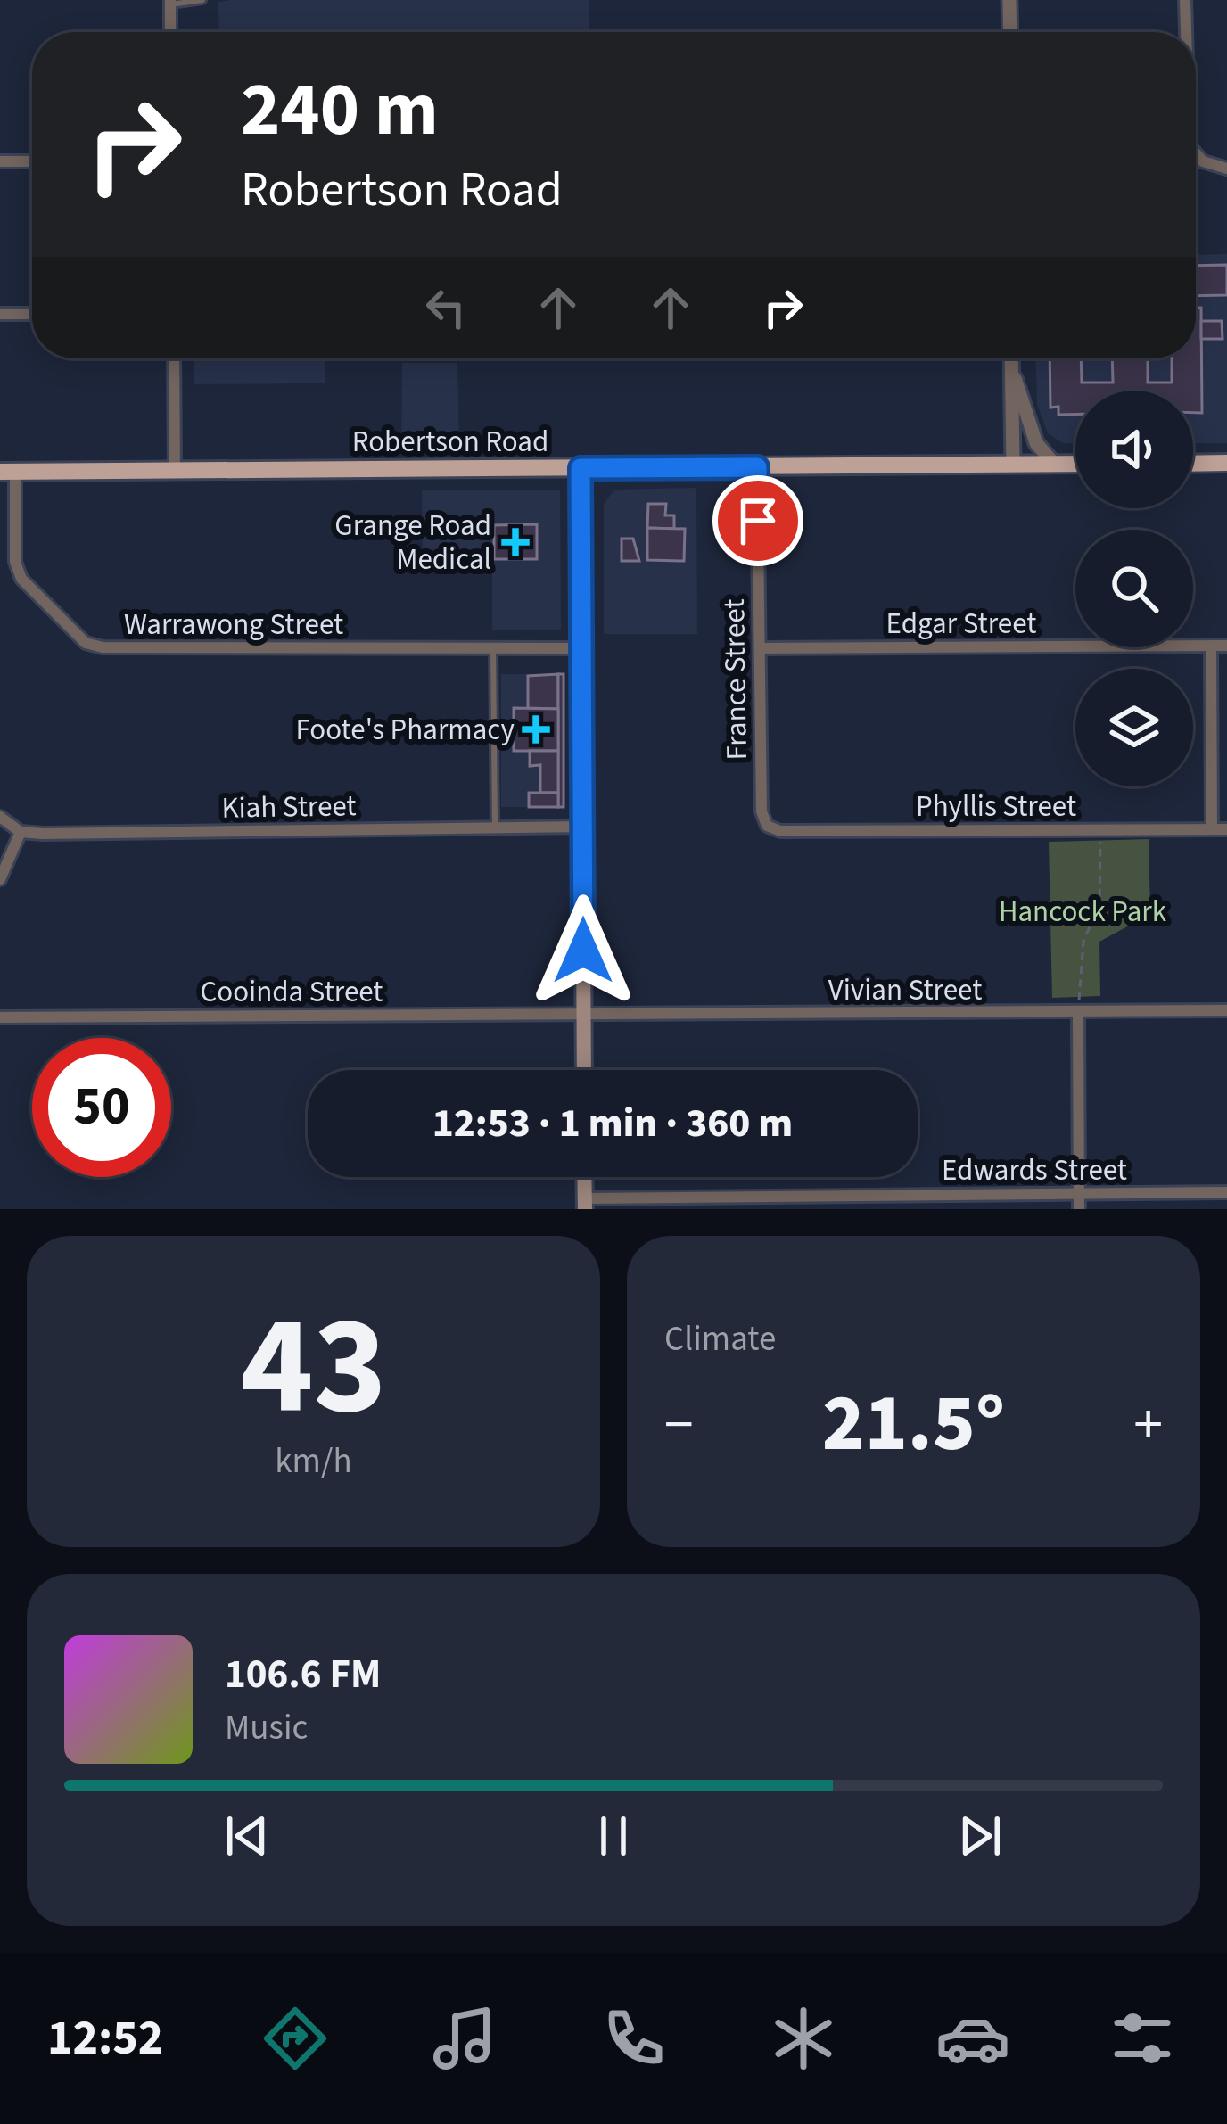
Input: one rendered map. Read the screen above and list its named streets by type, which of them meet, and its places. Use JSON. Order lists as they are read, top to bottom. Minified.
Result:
{"streets":{"main road":["Robertson Road"],"street":["Edgar Street","Warrawong Street","France Street","Phyllis Street","Kiah Street","Vivian Street","Cooinda Street","Edwards Street"]},"crossings":[["Robertson Road","Warrawong Street"],["Robertson Road","France Street"],["Edgar Street","France Street"],["France Street","Phyllis Street"],["Vivian Street","Cooinda Street"]],"parks":["Hancock Park"],"places":{"health":["Grange Road Medical","Foote's Pharmacy"]},"page":{"turn":["240 m","Robertson Road"],"limit":"50","trip":"12:53 · 1 min · 360 m","tile":[["43","km/h"],"Climate"],"heat":["−","21.5°","+"],"song":["106.6 FM","Music"],"tabs":"12:52"}}
